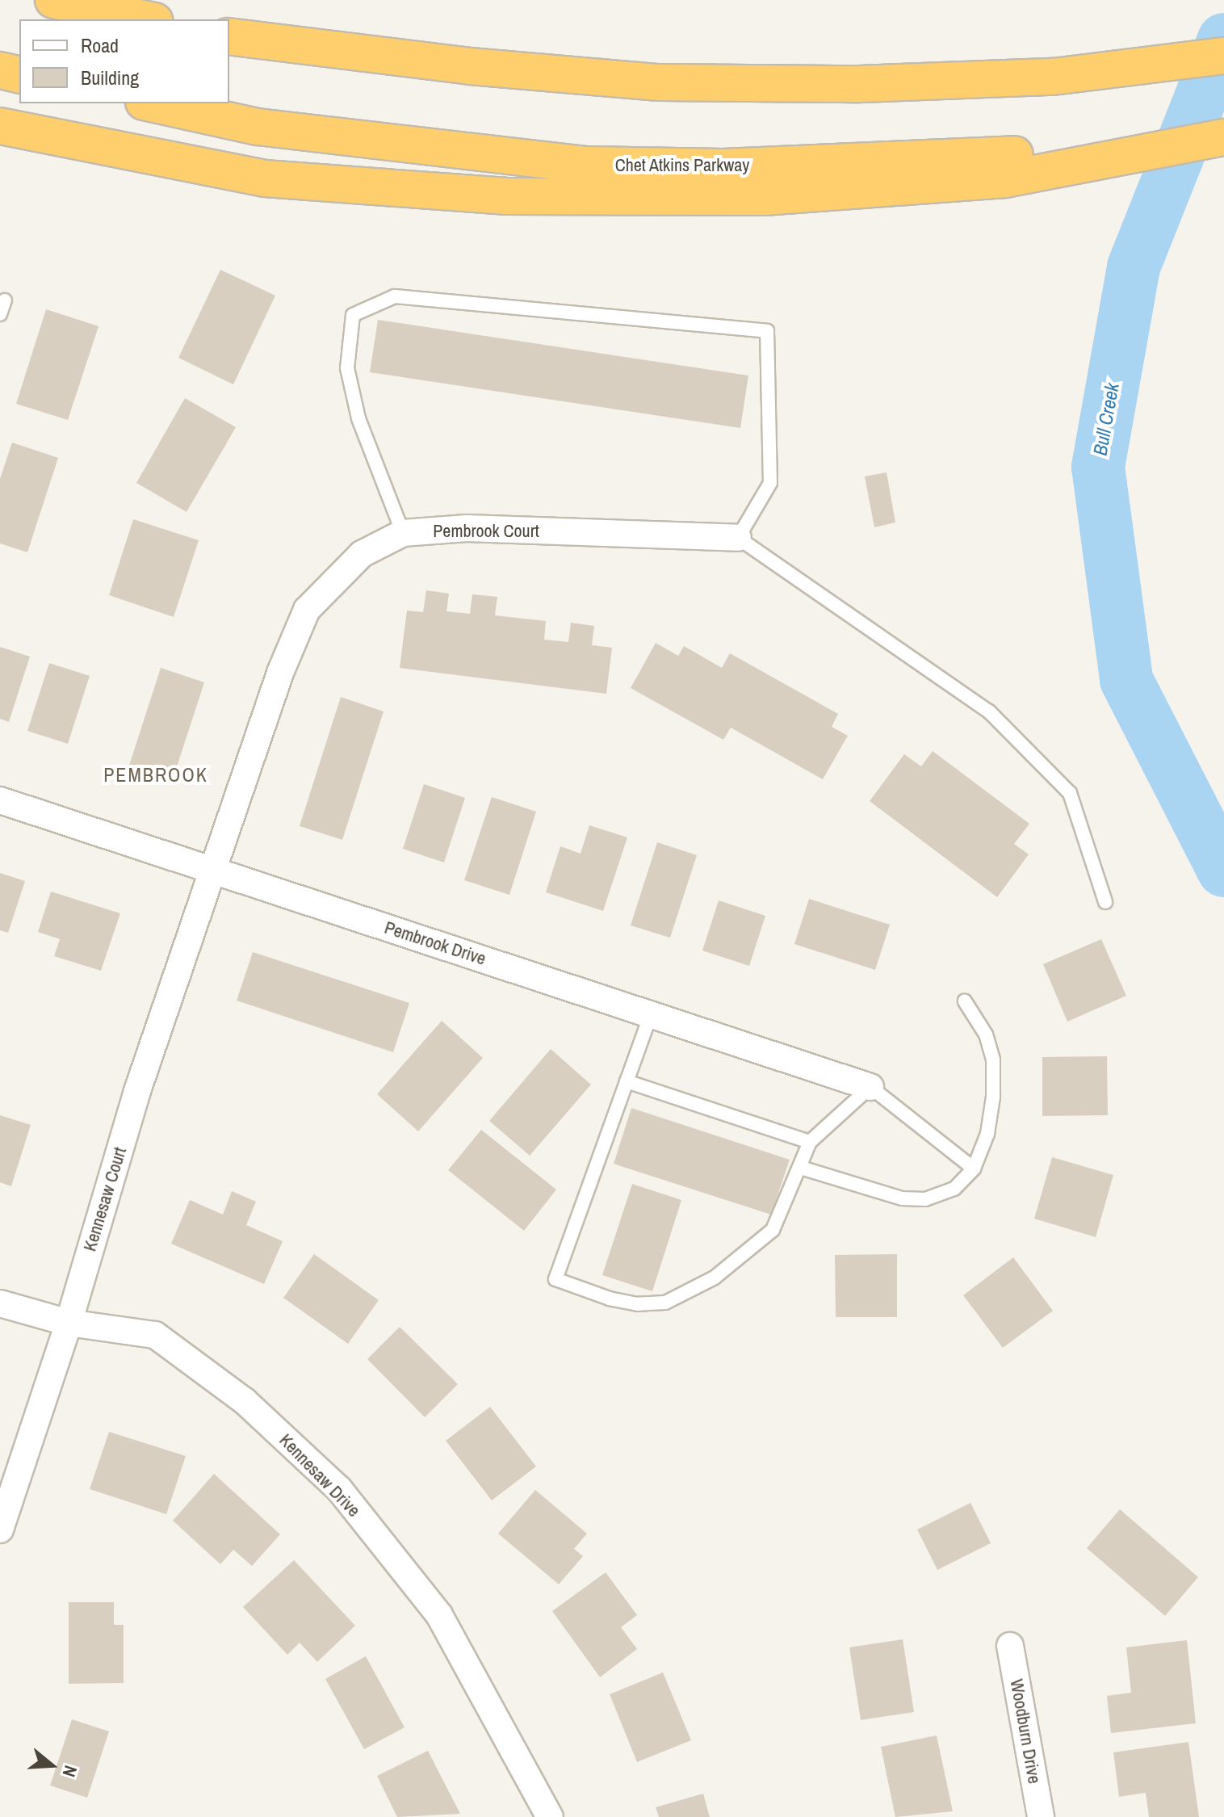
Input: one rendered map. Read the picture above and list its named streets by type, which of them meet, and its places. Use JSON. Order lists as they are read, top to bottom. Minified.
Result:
{"streets":{"highway":["Chet Atkins Parkway"],"street":["Pembrook Court","Pembrook Drive","Kennesaw Court","Kennesaw Drive","Woodburn Drive"]},"crossings":[["Pembrook Court","Pembrook Drive"],["Pembrook Court","Kennesaw Court"],["Pembrook Drive","Kennesaw Court"],["Kennesaw Court","Kennesaw Drive"]],"districts":["PEMBROOK"],"water":["Bull Creek"],"legend":["Road","Building"],"north":"right"}
